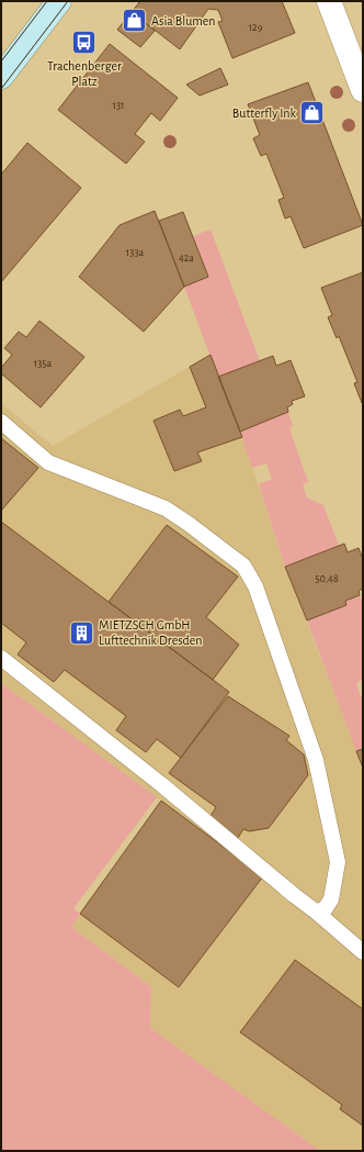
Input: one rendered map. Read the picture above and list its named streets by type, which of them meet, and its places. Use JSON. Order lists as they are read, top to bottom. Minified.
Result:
{"places":{"shop":["Asia Blumen","Butterfly Ink"],"bus stop":["Trachenberger Platz"],"building":["MIETZSCH GmbH Lufttechnik Dresden"]},"house_numbers":["129","131","133a","42a","135a","50,48"]}
